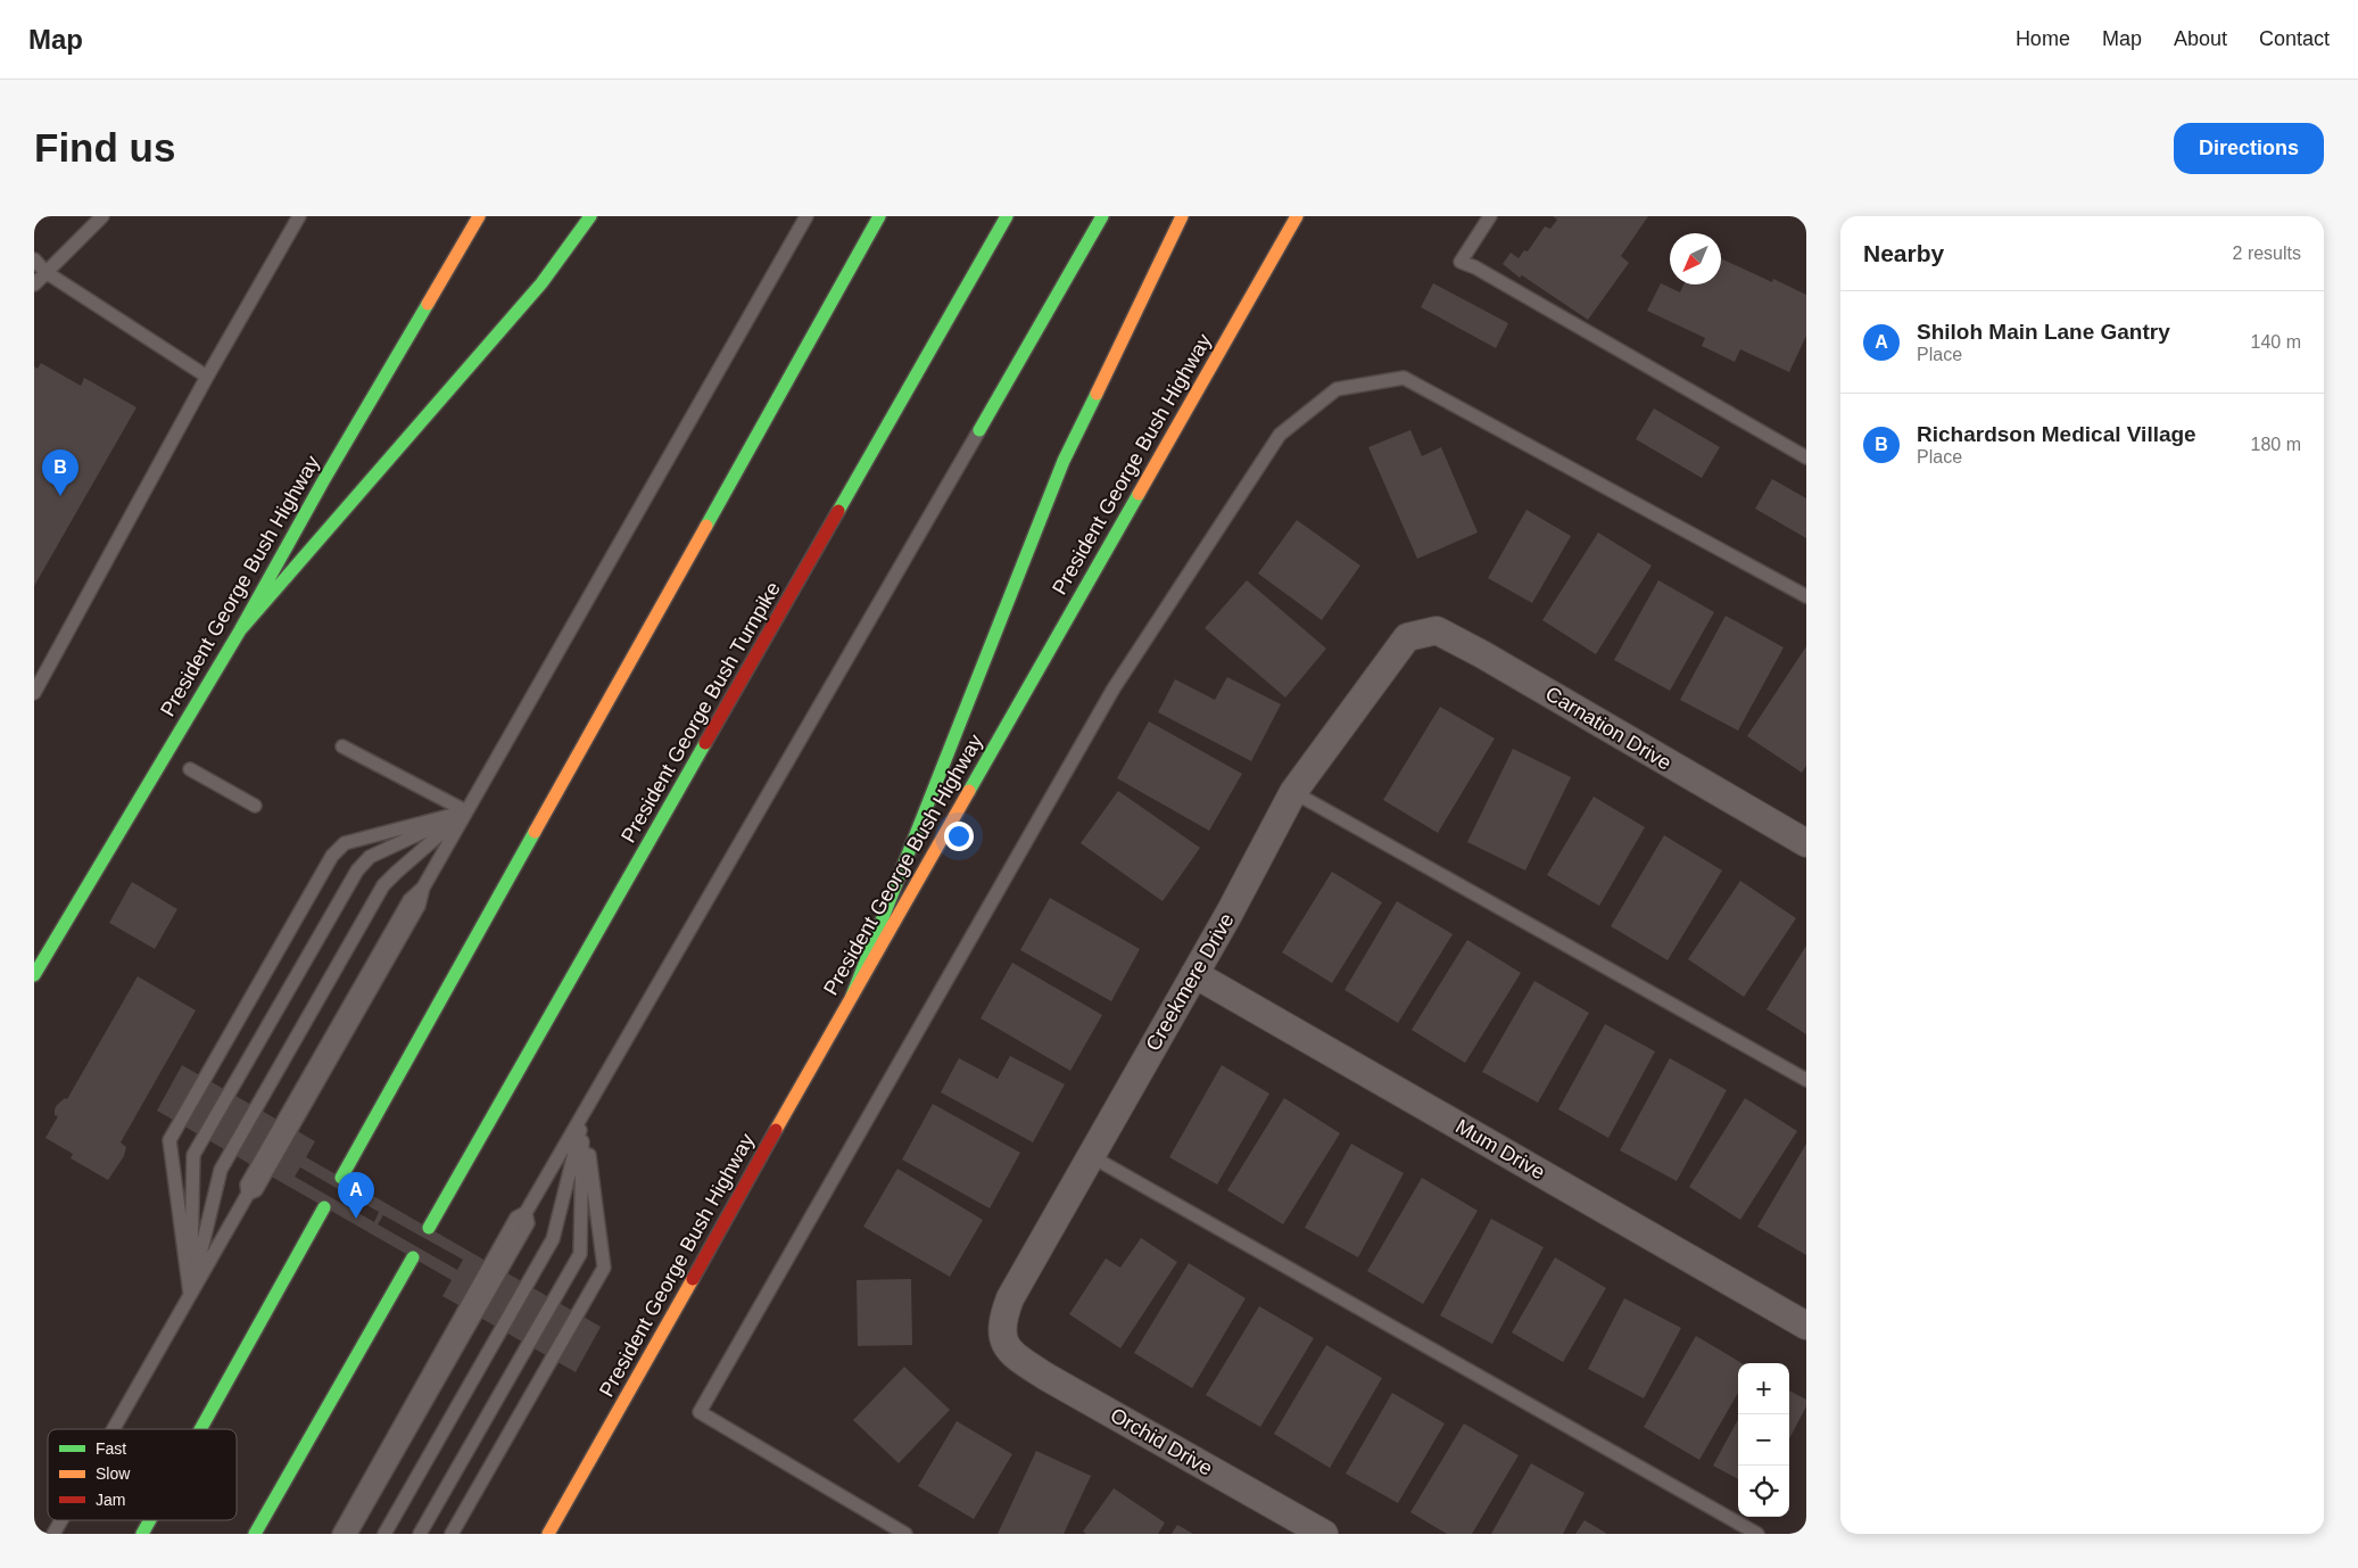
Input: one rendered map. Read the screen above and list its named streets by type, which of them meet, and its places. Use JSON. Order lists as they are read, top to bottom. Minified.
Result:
{"streets":{"main road":["President George Bush Highway","President George Bush Turnpike"],"street":["Carnation Drive","Creekmere Drive","Mum Drive","Orchid Drive"]},"crossings":[["Carnation Drive","Creekmere Drive"],["Creekmere Drive","Mum Drive"],["Creekmere Drive","Orchid Drive"]],"legend":["Fast","Slow","Jam"],"north":"bottom left","page":{"header":"Map","nav":["Home","Map","About","Contact"],"buttons":"Directions","title":"Find us","heading":["Nearby","2 results"],"list":[{"mark":"A","name":"Shiloh Main Lane Gantry","note":"Place","value":"140 m"},{"mark":"B","name":"Richardson Medical Village","note":"Place","value":"180 m"}],"pins":["B","A"],"map_buttons":["+","−"]}}
